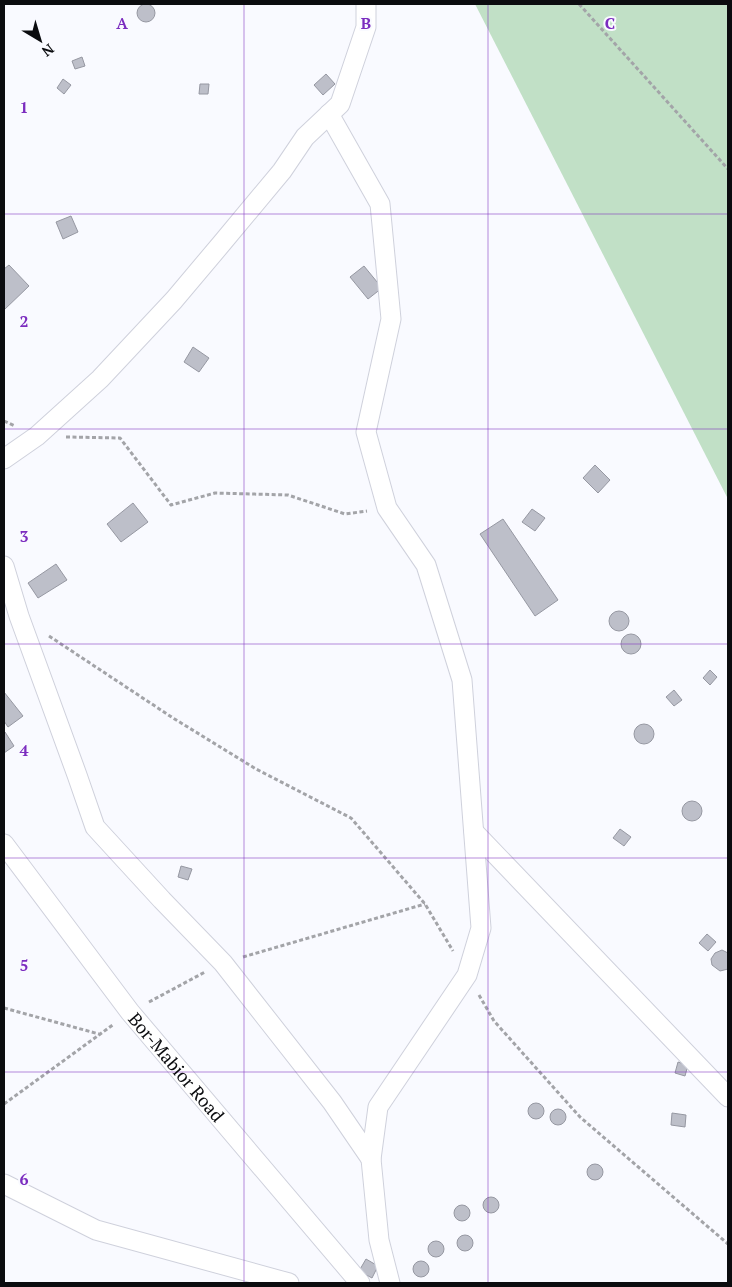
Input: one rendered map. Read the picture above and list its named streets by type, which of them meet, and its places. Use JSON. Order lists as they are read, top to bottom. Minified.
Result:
{"streets":{"street":["Bor-Mabior Road"]},"north":"bottom right","grid":{"columns":["A","B","C"],"rows":["1","2","3","4","5","6"]}}
